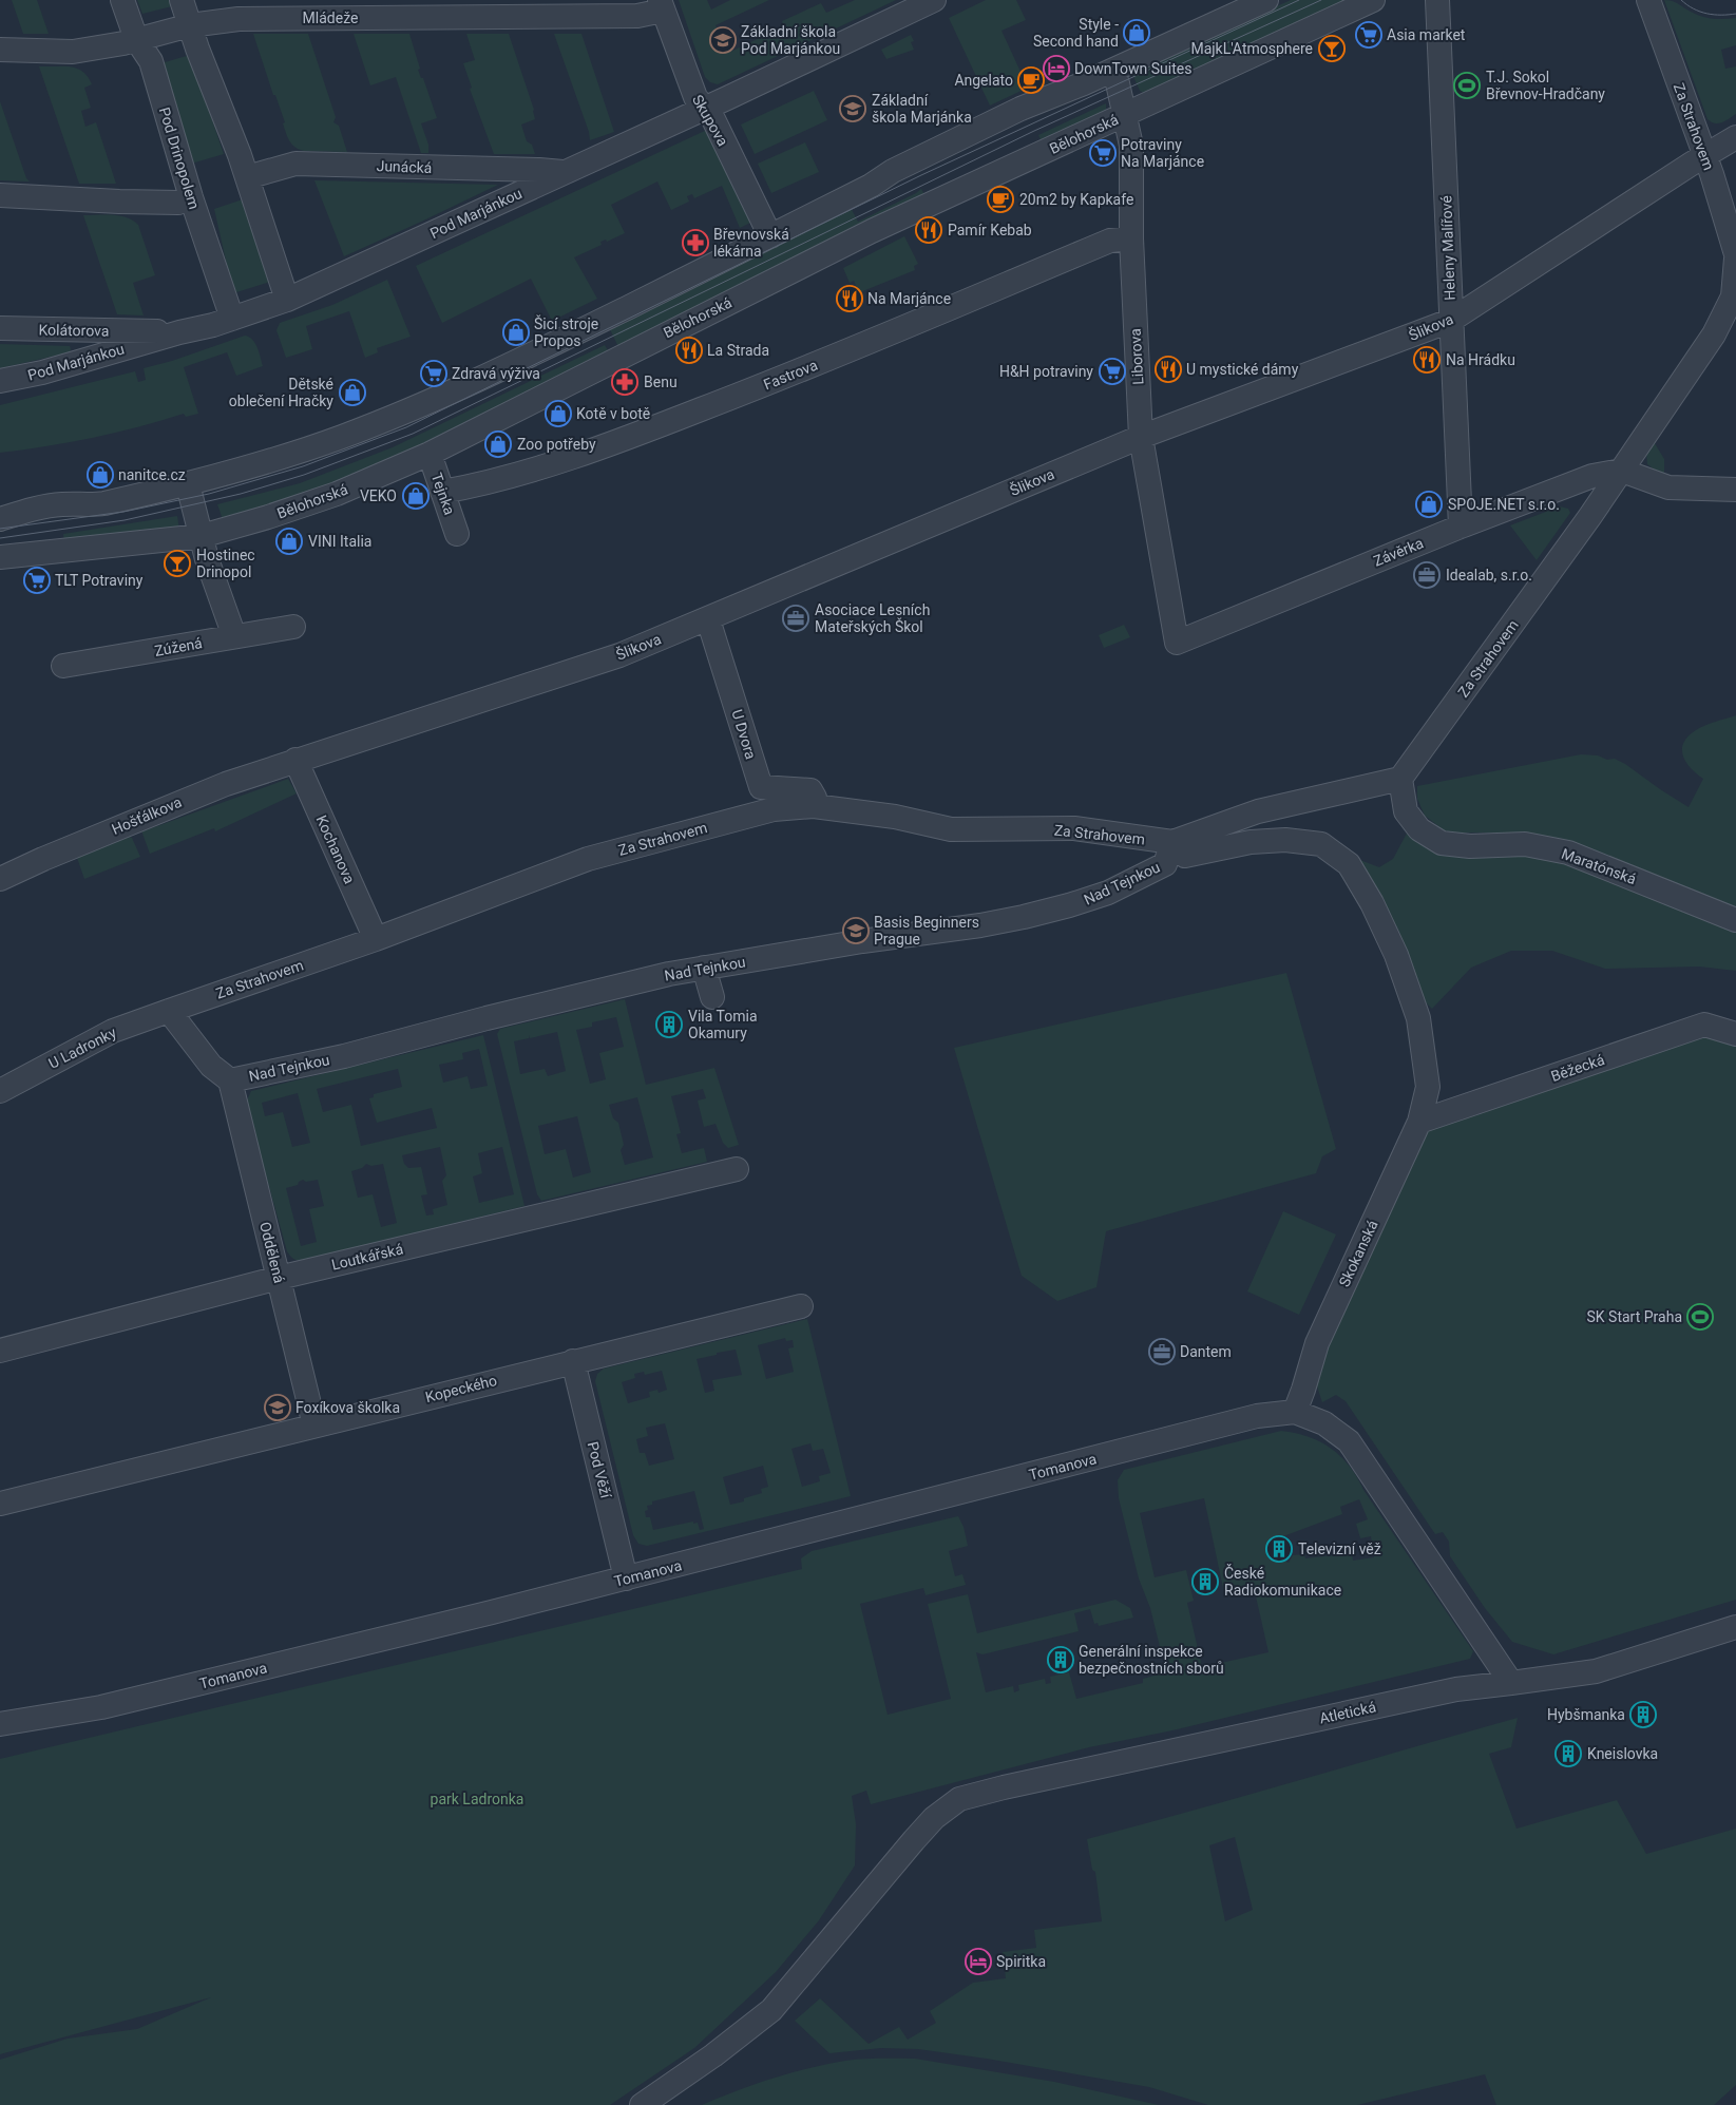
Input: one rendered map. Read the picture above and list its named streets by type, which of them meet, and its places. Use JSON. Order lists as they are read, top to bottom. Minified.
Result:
{"streets":{"street":["Mládeže","Skupova","Za Strahovem","Bělohorská","Pod Drinopolem","Junácká","Pod Marjánkou","Heleny Malířové","Šlikova","Kolátorova","Liborova","Fastrova","Tejnka","Závěrka","Zúžená","U Dvora","Hošťálkova","Kochanova","Maratónská","Nad Tejnkou","U Ladronky","Běžecká","Oddělená","Skokanská","Loutkářská","Kopeckého","Tomanova","Pod Věží","Atletická"]},"crossings":[["Mládeže","Skupova"],["Mládeže","Pod Drinopolem"],["Skupova","Pod Marjánkou"],["Za Strahovem","Šlikova"],["Za Strahovem","Závěrka"],["Za Strahovem","U Dvora"],["Za Strahovem","Kochanova"],["Za Strahovem","Maratónská"],["Za Strahovem","Nad Tejnkou"],["Za Strahovem","U Ladronky"],["Za Strahovem","Skokanská"],["Bělohorská","Liborova"],["Bělohorská","Tejnka"],["Pod Drinopolem","Pod Marjánkou"],["Junácká","Pod Marjánkou"],["Pod Marjánkou","Kolátorova"],["Heleny Malířové","Šlikova"],["Heleny Malířové","Závěrka"],["Šlikova","Liborova"],["Šlikova","U Dvora"],["Šlikova","Hošťálkova"],["Šlikova","Kochanova"],["Liborova","Fastrova"],["Liborova","Závěrka"],["Fastrova","Tejnka"],["Hošťálkova","Kochanova"],["Nad Tejnkou","U Ladronky"],["Nad Tejnkou","Oddělená"],["Nad Tejnkou","Skokanská"],["Běžecká","Skokanská"],["Oddělená","Loutkářská"],["Oddělená","Kopeckého"],["Skokanská","Tomanova"],["Kopeckého","Pod Věží"],["Tomanova","Pod Věží"]],"parks":["park Ladronka"],"places":{"shop":["Style - Second hand","Šicí stroje Propos","Dětské oblečení Hračky","Kotě v botě","Zoo potřeby","nanitce.cz","VEKO","SPOJE.NET s.r.o.","VINI Italia"],"supermarket":["Asia market","Potraviny Na Marjánce","H&H potraviny","Zdravá výživa","TLT Potraviny"],"school or university":["Základní škola Pod Marjánkou","Základní škola Marjánka","Basis Beginners Prague","Foxíkova školka"],"bar":["MajkL'Atmosphere","Hostinec Drinopol"],"hotel":["DownTown Suites","Spiritka"],"cafe":["Angelato","20m2 by Kapkafe"],"sports":["T.J. Sokol Břevnov-Hradčany","SK Start Praha"],"restaurant":["Pamír Kebab","Na Marjánce","La Strada","Na Hrádku","U mystické dámy"],"pharmacy":["Břevnovská lékárna","Benu"],"office":["Idealab, s.r.o.","Asociace Lesních Mateřských Škol","Dantem"],"building":["Vila Tomia Okamury","Televizní věž","České Radiokomunikace","Generální inspekce bezpečnostních sborů","Hybšmanka","Kneislovka"]}}
